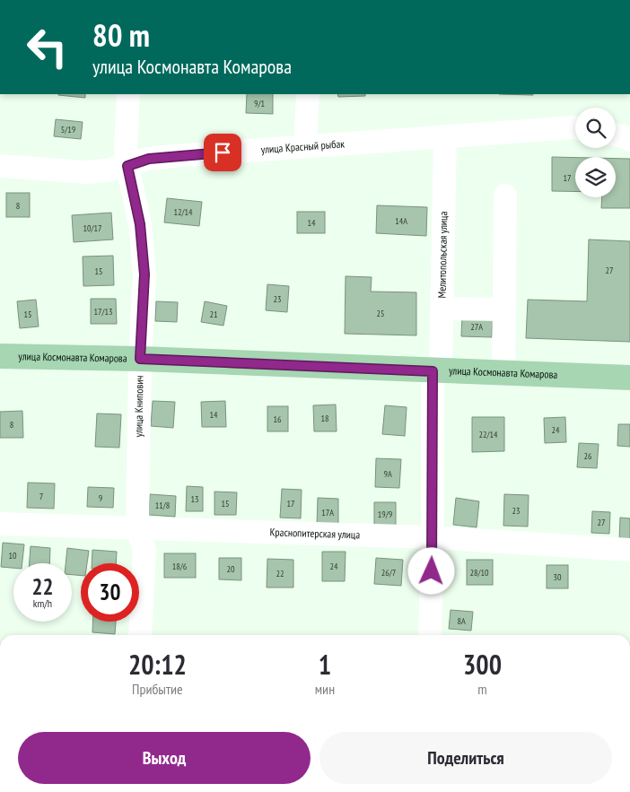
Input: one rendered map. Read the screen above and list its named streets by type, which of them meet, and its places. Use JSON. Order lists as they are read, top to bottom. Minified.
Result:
{"streets":{"main road":["улица Космонавта Комарова"],"street":["улица Красный рыбак","Мелитопольская улица","улица Книпович","Краснопитерская улица"]},"crossings":[["улица Красный рыбак","Мелитопольская улица"],["улица Красный рыбак","улица Книпович"],["Мелитопольская улица","улица Космонавта Комарова"],["Мелитопольская улица","Краснопитерская улица"],["улица Космонавта Комарова","улица Книпович"],["улица Книпович","Краснопитерская улица"]],"house_numbers":["9/1","5/19","17","8","12/14","14А","14","10/17","27","15","23","17/13","25","15","21","27А","14","18","16","8","24","22/14","26","9А","7","9","13","15","17","11/8","23","17А","19/9","27","10","18/6","24","20","26/7","28/10","22","30","8А"],"page":{"turn":["80 m","улица Космонавта Комарова"],"speed":"22 km/h","limit":"30","eta":["20:12","Прибытие","1","мин","300","m"],"buttons":["Выход","Поделиться"]}}
